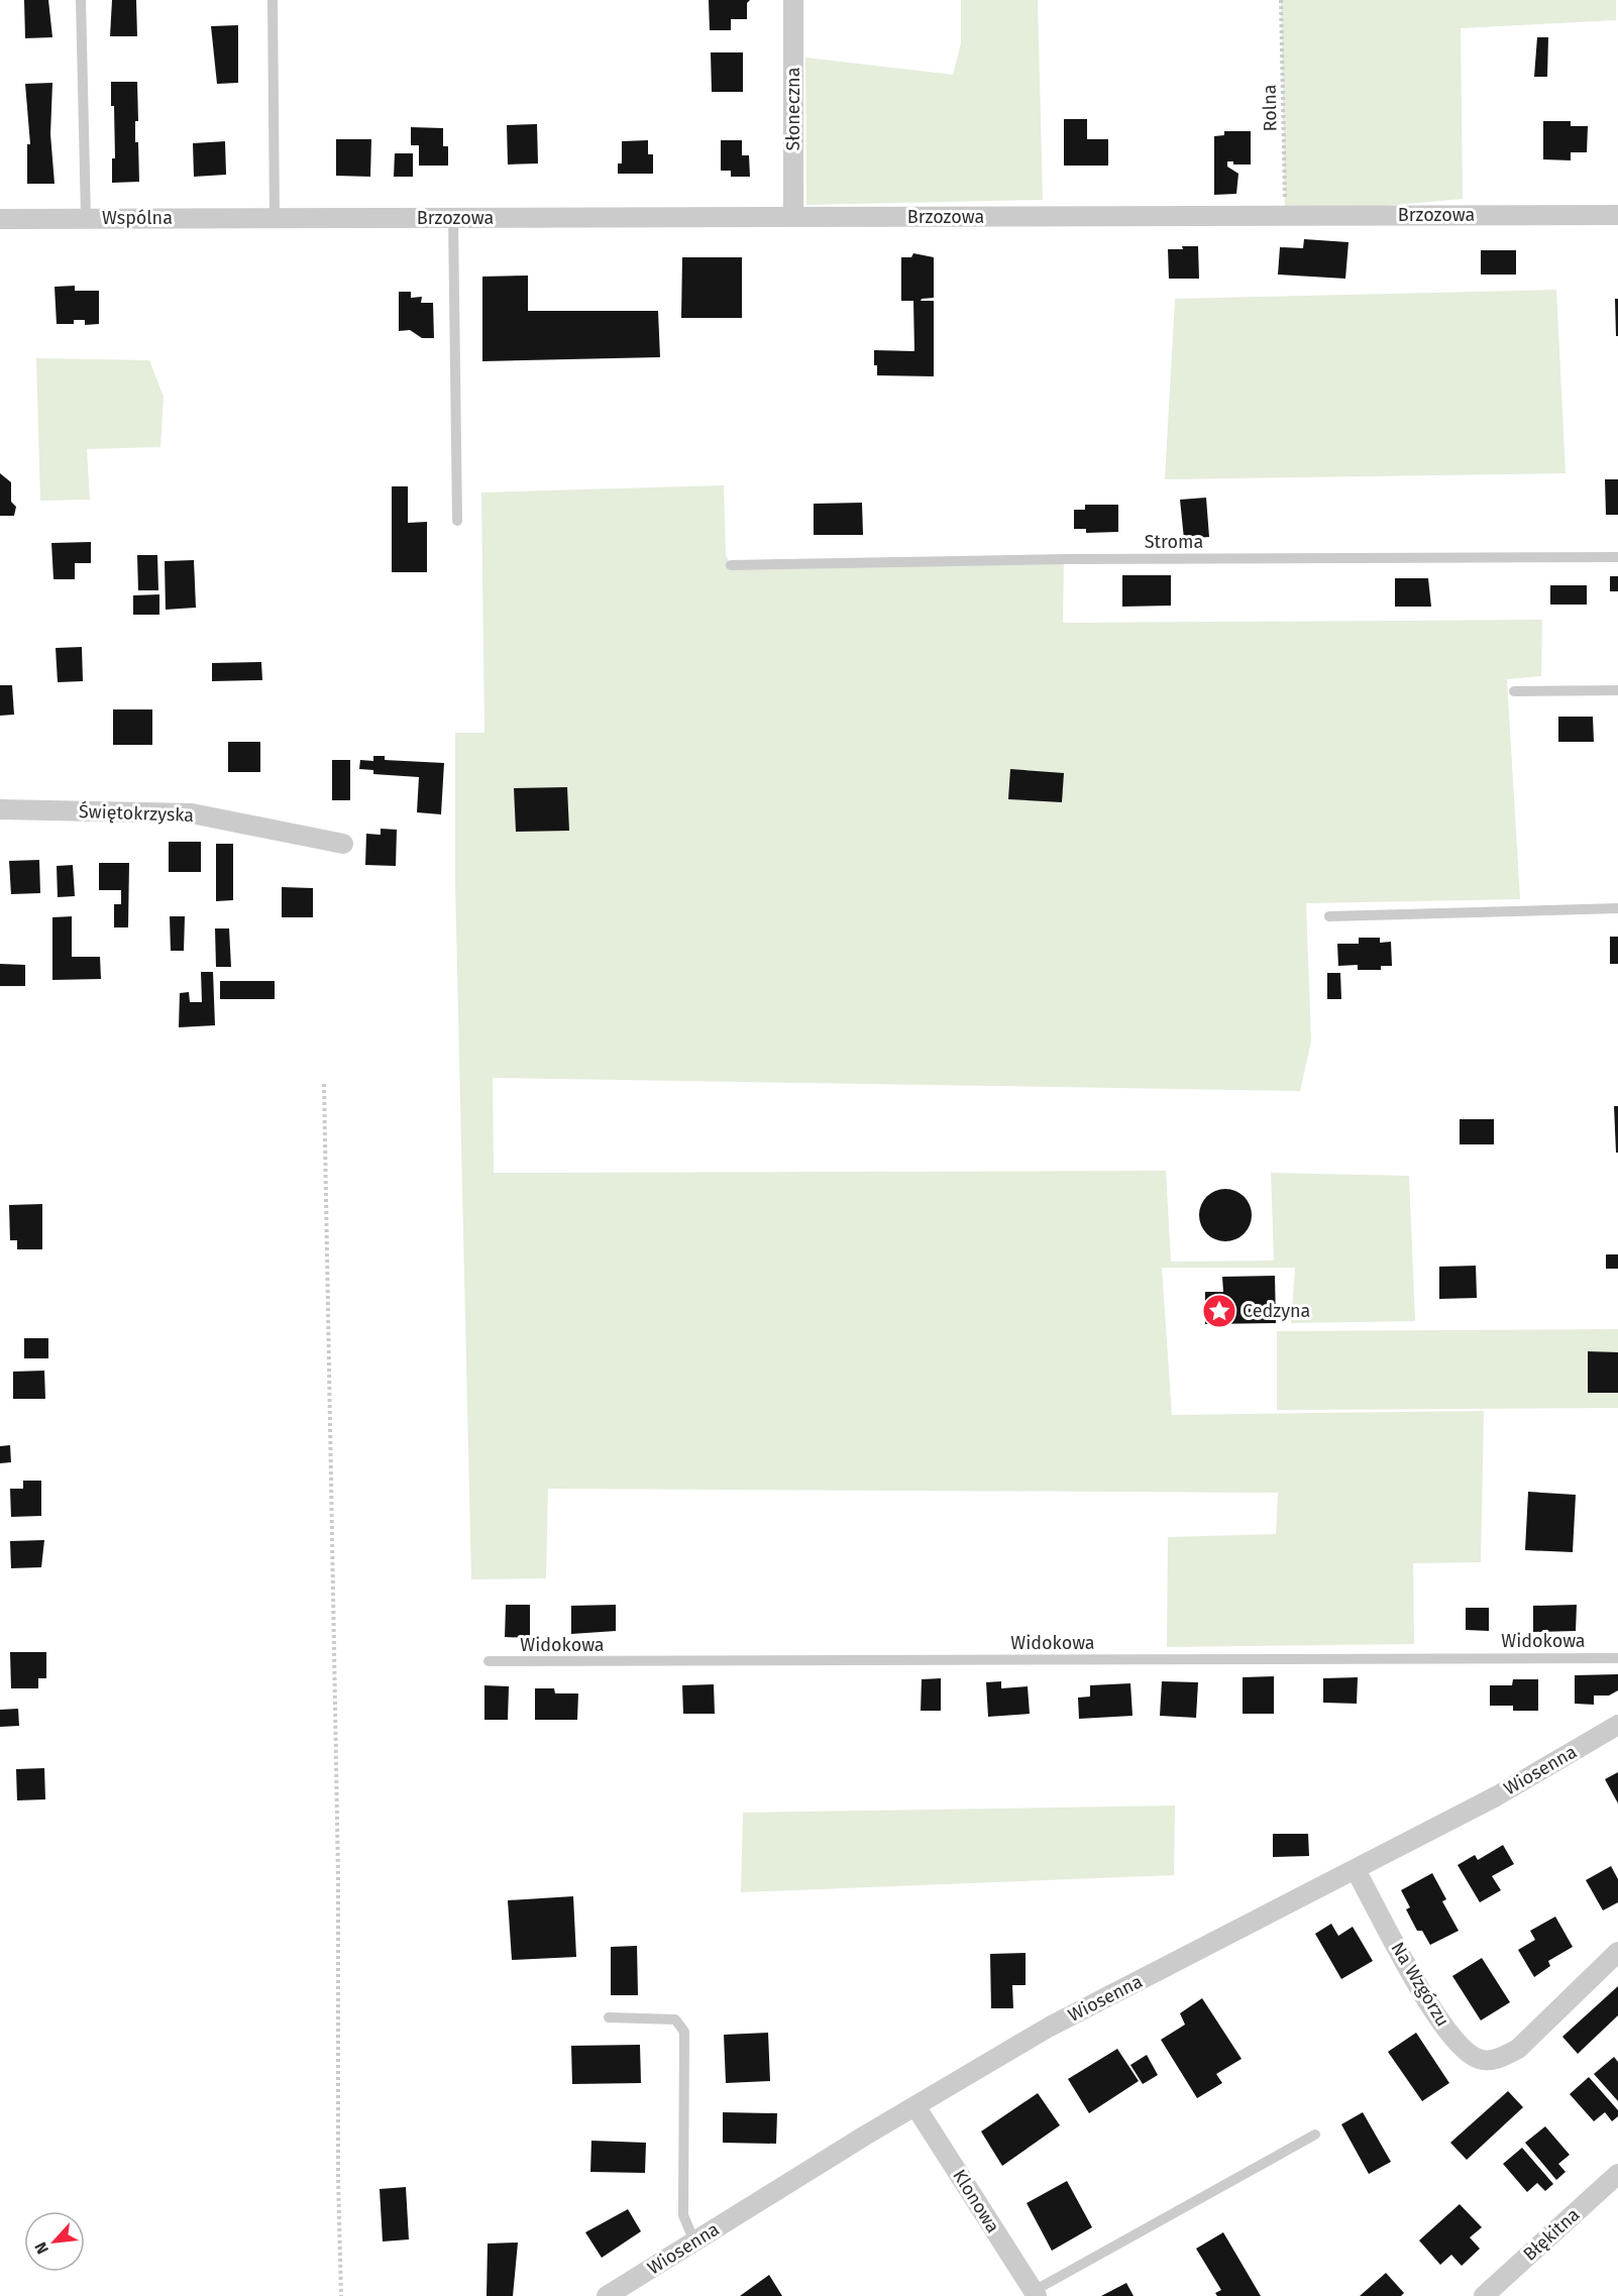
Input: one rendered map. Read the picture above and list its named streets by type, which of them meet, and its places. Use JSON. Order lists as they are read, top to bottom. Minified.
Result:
{"streets":{"street":["Słoneczna","Brzozowa","Wspólna","Świętokrzyska","Wiosenna","Na Wzgórzu","Klonowa","Błękitna"],"lane":["Stroma","Widokowa"],"path":["Rolna"]},"crossings":[["Rolna","Brzozowa"],["Słoneczna","Brzozowa"],["Brzozowa","Wspólna"],["Wiosenna","Na Wzgórzu"],["Wiosenna","Klonowa"]],"places":{"place":["Cedzyna"]},"north":"bottom left"}
